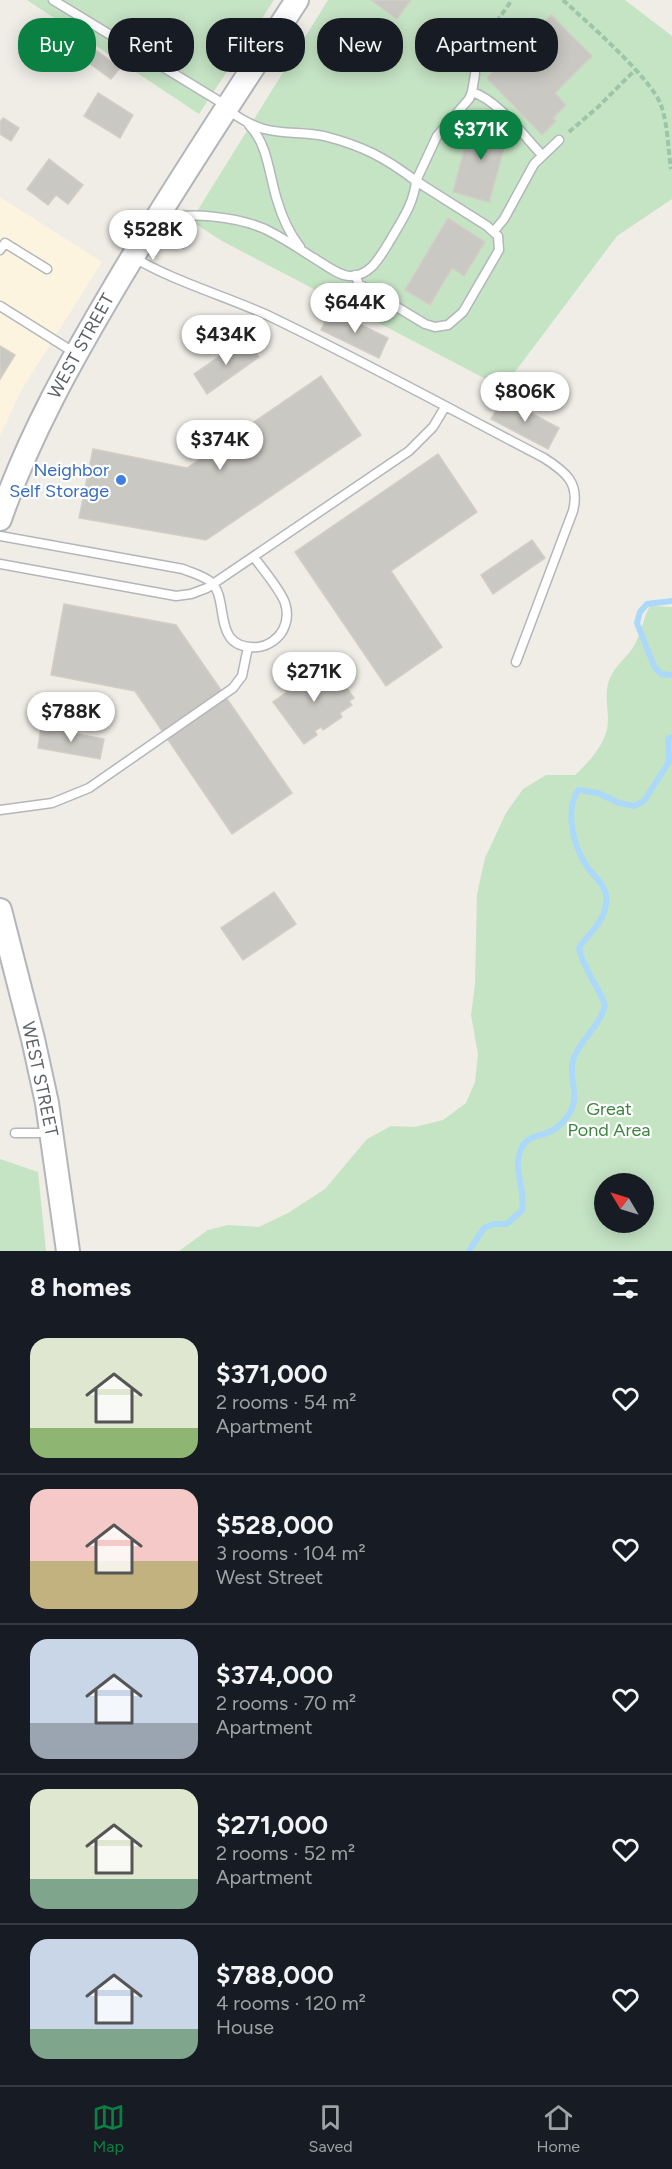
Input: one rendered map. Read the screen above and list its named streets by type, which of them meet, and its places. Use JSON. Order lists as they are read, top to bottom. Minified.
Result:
{"streets":{"main road":["WEST STREET"]},"parks":["Great Pond Area"],"places":["Neighbor Self Storage"],"north":"top left","page":{"chip":["Buy","Rent","Filters","New","Apartment"],"price":["$371K","$528K","$644K","$434K","$806K","$374K","$271K","$788K"],"heading":"8 homes","list":[{"name":"$371,000","note":"2 rooms · 54 m² · Apartment"},{"name":"$528,000","note":"3 rooms · 104 m² · West Street"},{"name":"$374,000","note":"2 rooms · 70 m² · Apartment"},{"name":"$271,000","note":"2 rooms · 52 m² · Apartment"},{"name":"$788,000","note":"4 rooms · 120 m² · House"}],"tabs":["Map","Saved","Home"]}}
